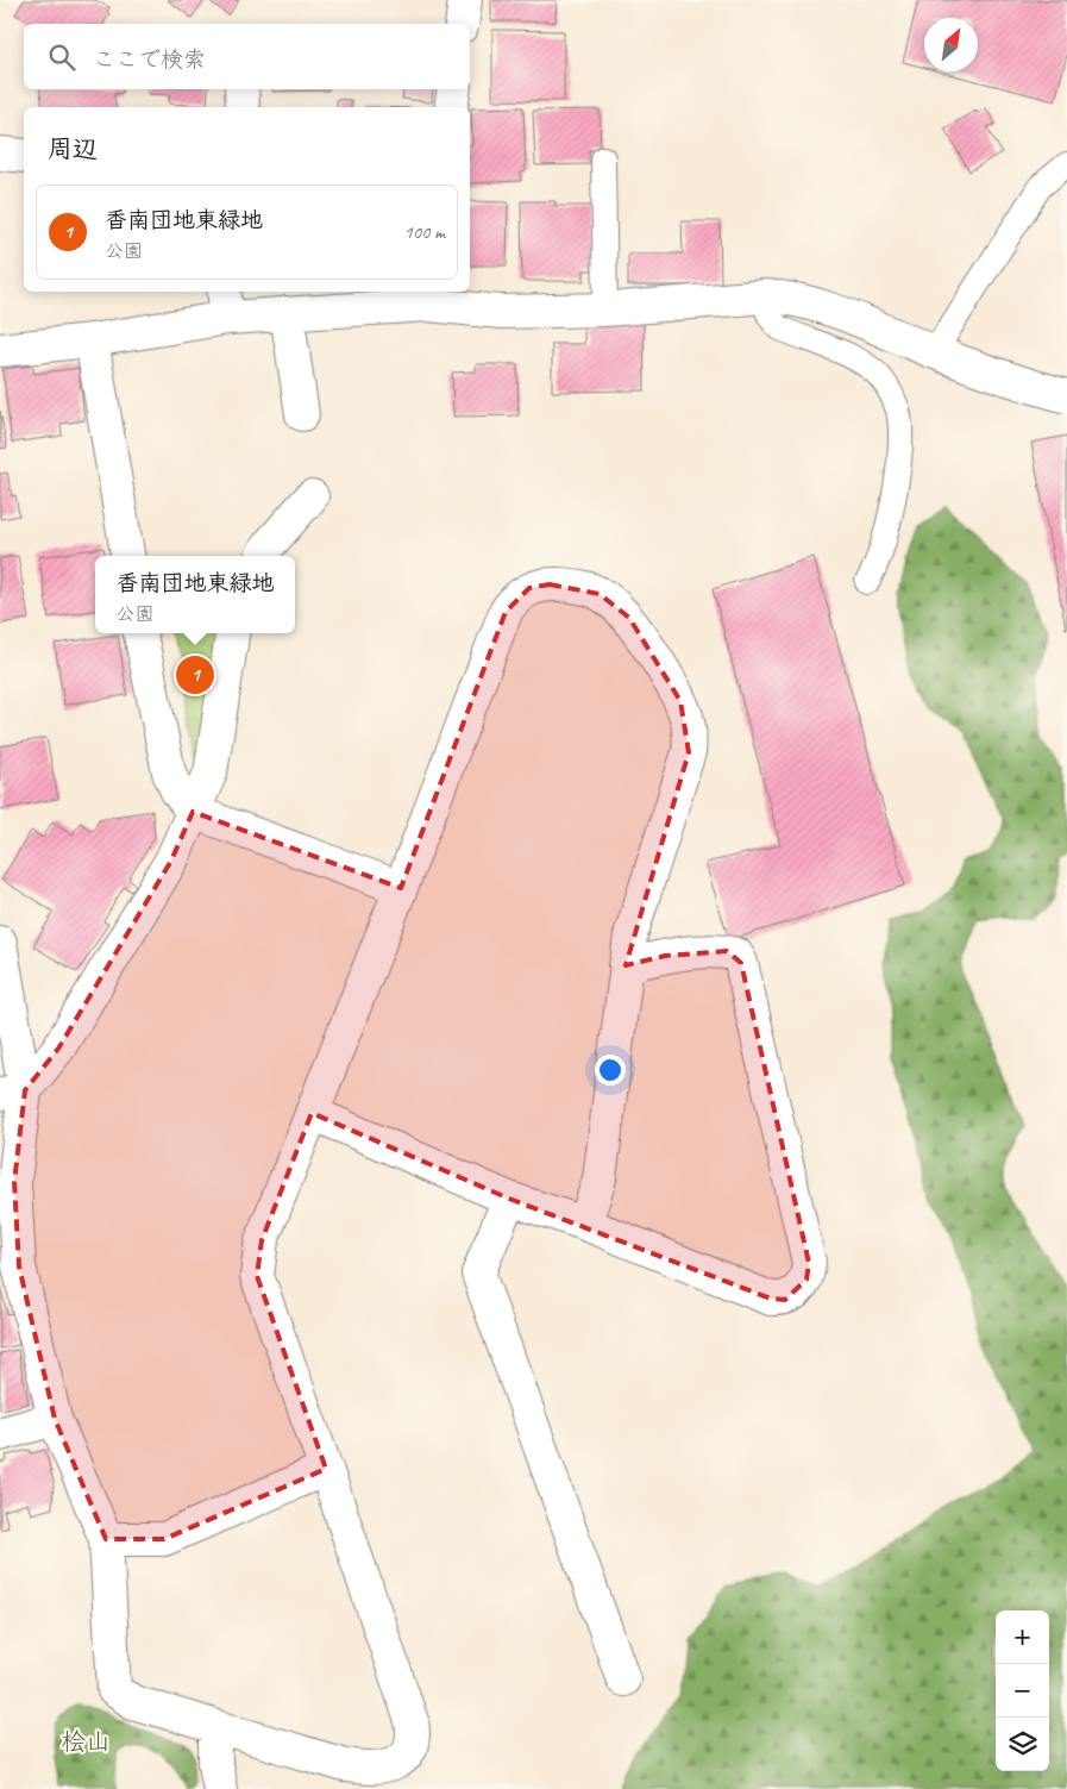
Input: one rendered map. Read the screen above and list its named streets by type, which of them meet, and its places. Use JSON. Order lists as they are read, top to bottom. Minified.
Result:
{"parks":["桧山"],"north":"top right","page":{"search":"ここで検索","heading":"周辺","list":[{"mark":"1","name":"香南団地東緑地","note":"公園","value":"100 m"}],"popup":["香南団地東緑地","公園"],"pins":"1","map_buttons":["+","−"]}}
